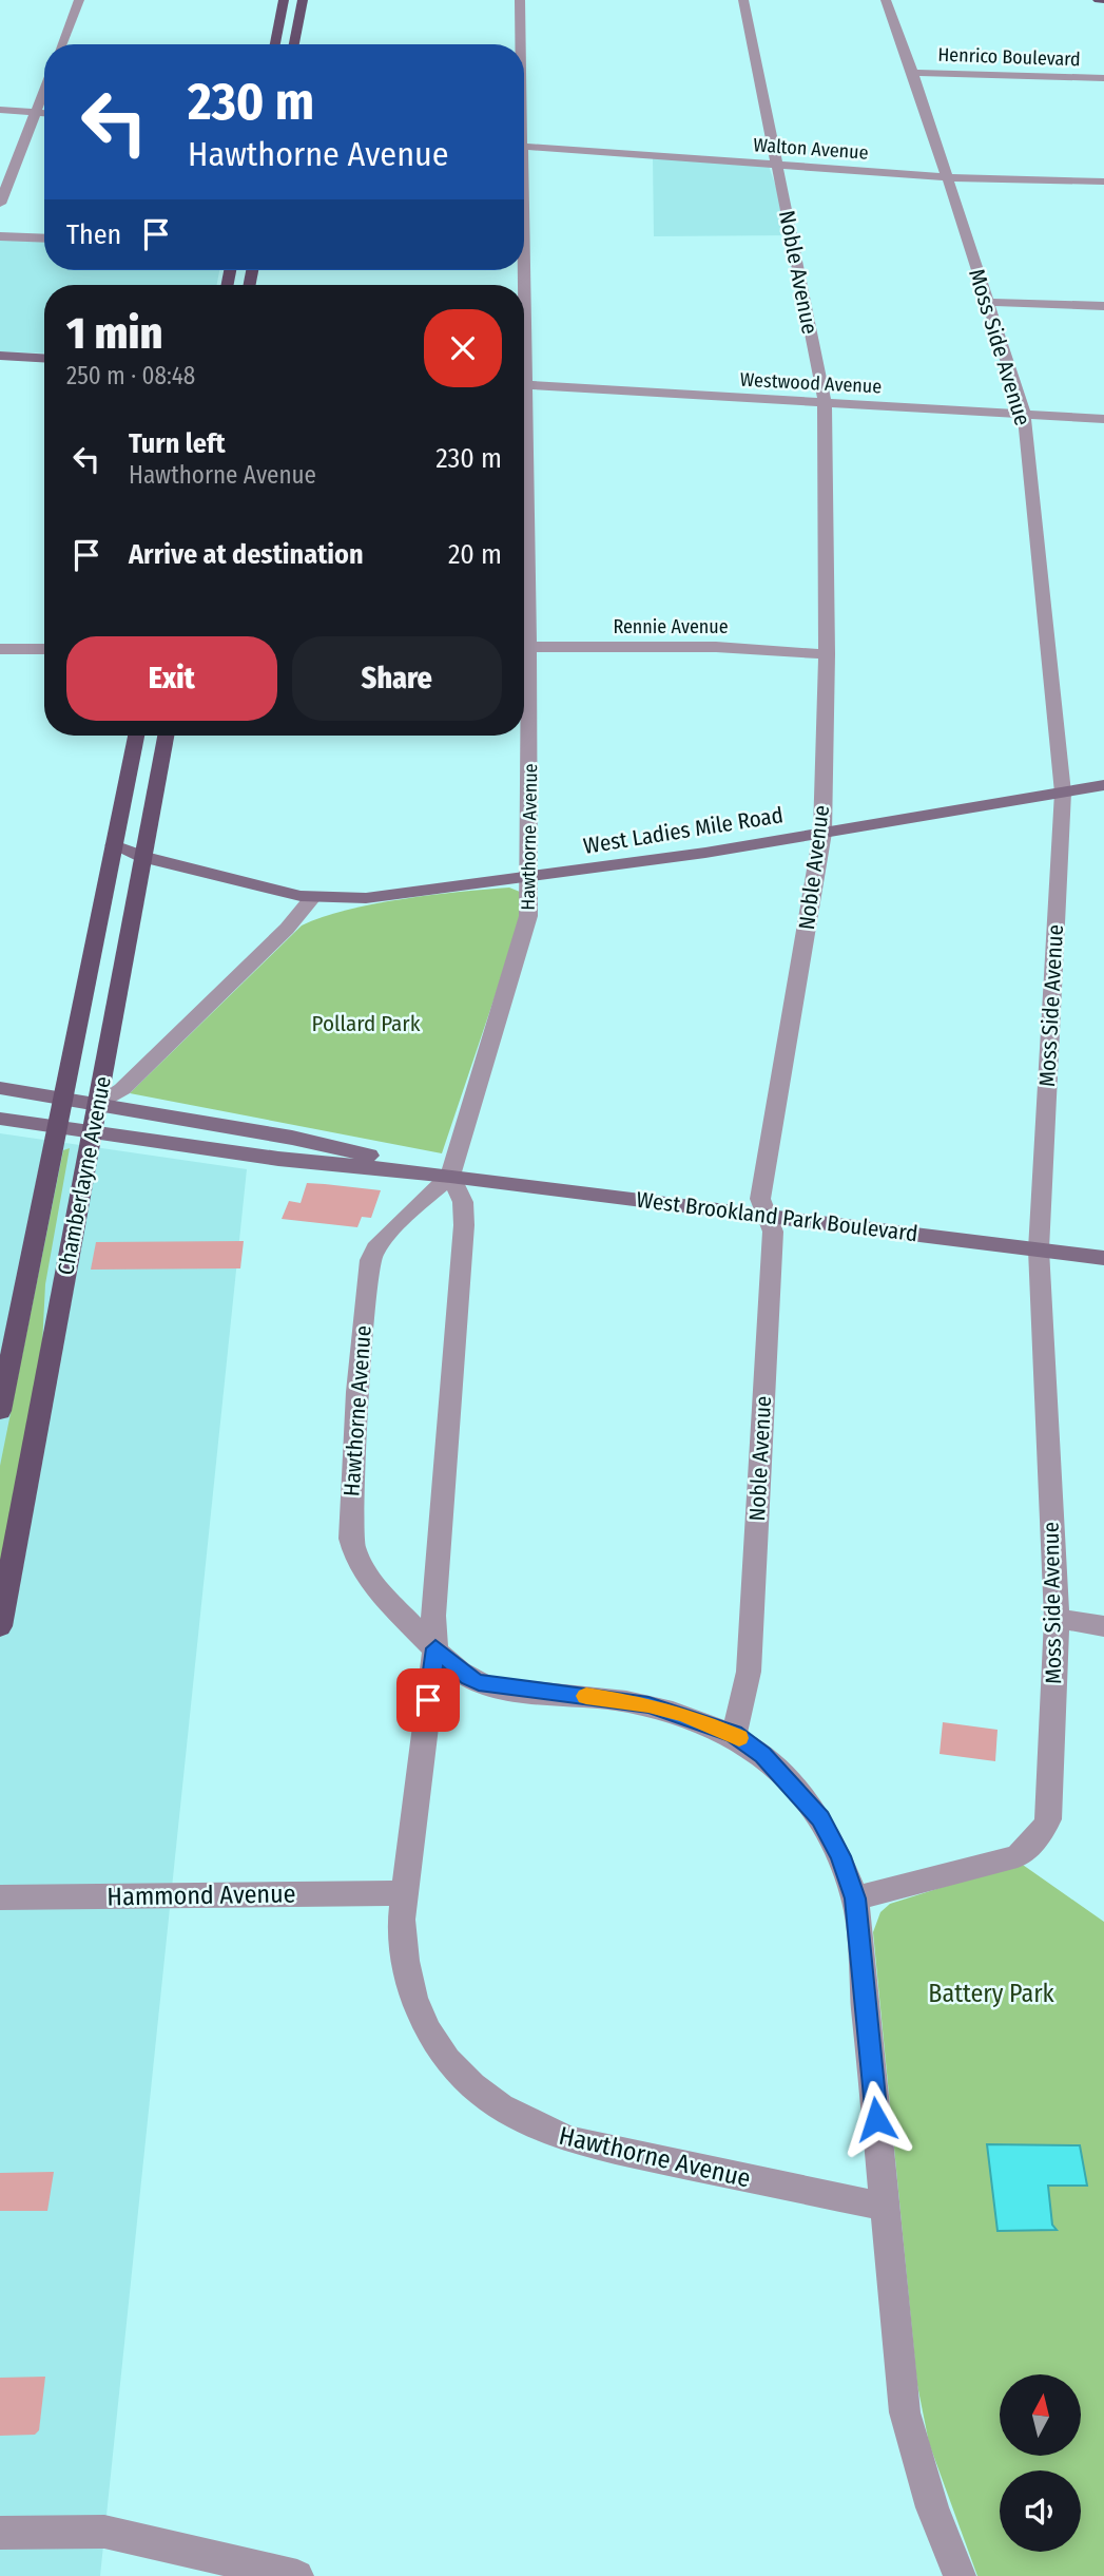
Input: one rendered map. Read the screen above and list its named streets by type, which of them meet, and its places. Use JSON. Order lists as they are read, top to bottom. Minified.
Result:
{"streets":{"main road":["West Ladies Mile Road","Chamberlayne Avenue","West Brookland Park Boulevard"],"street":["Henrico Boulevard","Walton Avenue","Noble Avenue","Moss Side Avenue","Westwood Avenue","Rennie Avenue","Hawthorne Avenue","Hammond Avenue"]},"crossings":[["Henrico Boulevard","Moss Side Avenue"],["Walton Avenue","Noble Avenue"],["Walton Avenue","Moss Side Avenue"],["Noble Avenue","Westwood Avenue"],["Noble Avenue","Rennie Avenue"],["Noble Avenue","West Ladies Mile Road"],["Noble Avenue","West Brookland Park Boulevard"],["Moss Side Avenue","Westwood Avenue"],["Moss Side Avenue","West Ladies Mile Road"],["Moss Side Avenue","West Brookland Park Boulevard"],["West Ladies Mile Road","Hawthorne Avenue"],["West Ladies Mile Road","Chamberlayne Avenue"],["Hawthorne Avenue","West Brookland Park Boulevard"],["Hawthorne Avenue","Hammond Avenue"],["Chamberlayne Avenue","West Brookland Park Boulevard"]],"parks":["Pollard Park","Battery Park"],"north":"top","page":{"turn":["230 m","Hawthorne Avenue"],"then":"Then","heading":["1 min","250 m · 08:48"],"list":[{"name":"Turn left","note":"Hawthorne Avenue","value":"230 m"},{"name":"Arrive at destination","value":"20 m"}],"buttons":["Exit","Share"]}}
